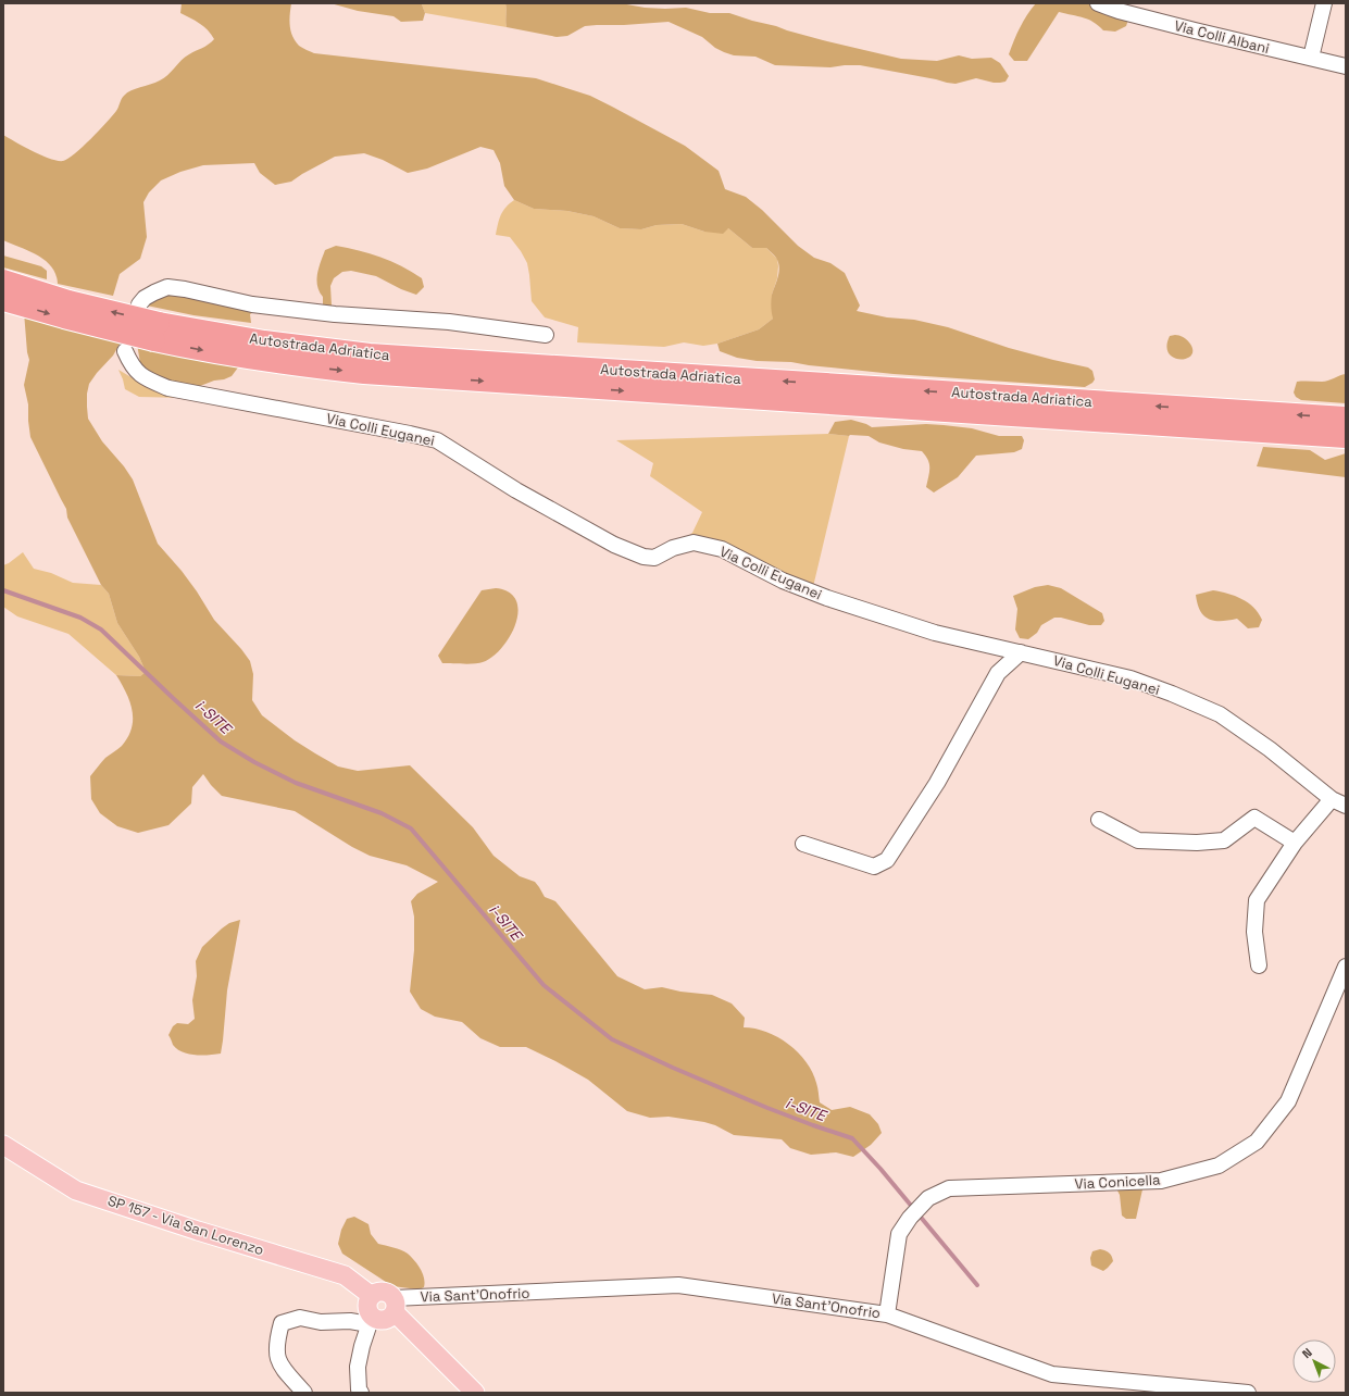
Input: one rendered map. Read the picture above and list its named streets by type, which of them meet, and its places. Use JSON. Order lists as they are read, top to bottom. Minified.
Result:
{"streets":{"highway":["Autostrada Adriatica"],"main road":["SP 157 - Via San Lorenzo"],"street":["Via Colli Albani","Via Colli Euganei","Via Conicella","Via Sant'Onofrio"]},"crossings":[["Via Conicella","Via Sant'Onofrio"],["SP 157 - Via San Lorenzo","Via Sant'Onofrio"]],"water":["i-SITE"],"north":"top left"}
